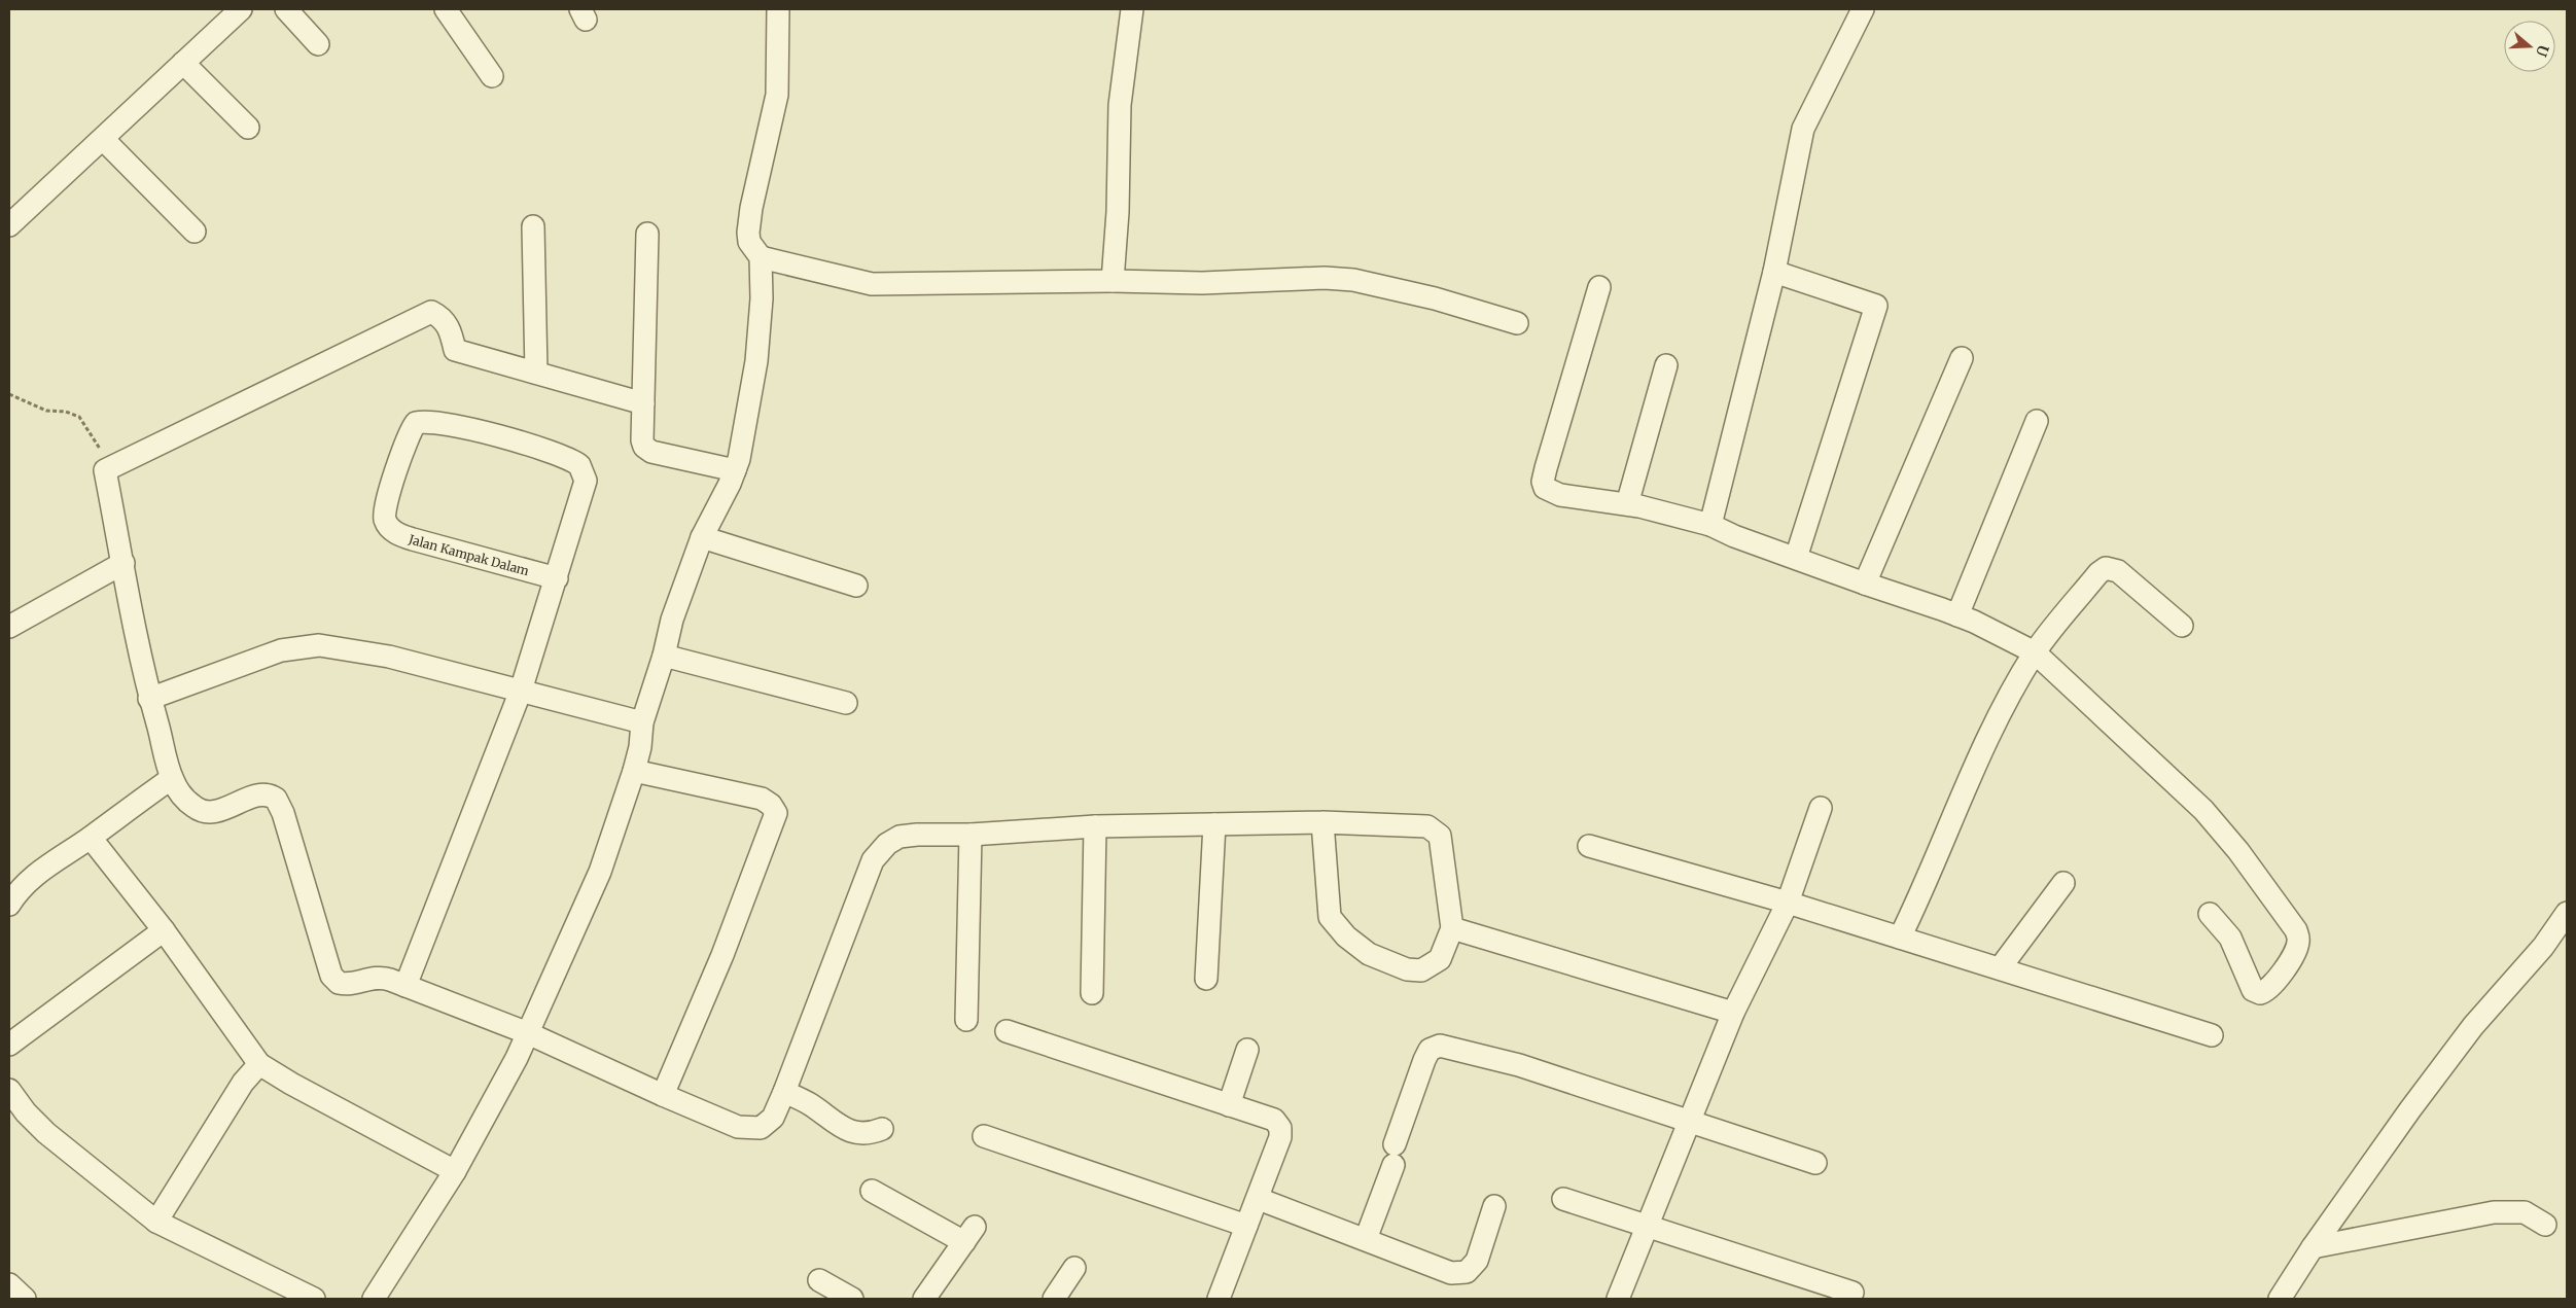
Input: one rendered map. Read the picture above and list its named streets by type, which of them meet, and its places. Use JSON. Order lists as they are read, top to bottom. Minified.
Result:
{"streets":{"street":["Jalan Kampak Dalam"]},"north":"right"}
